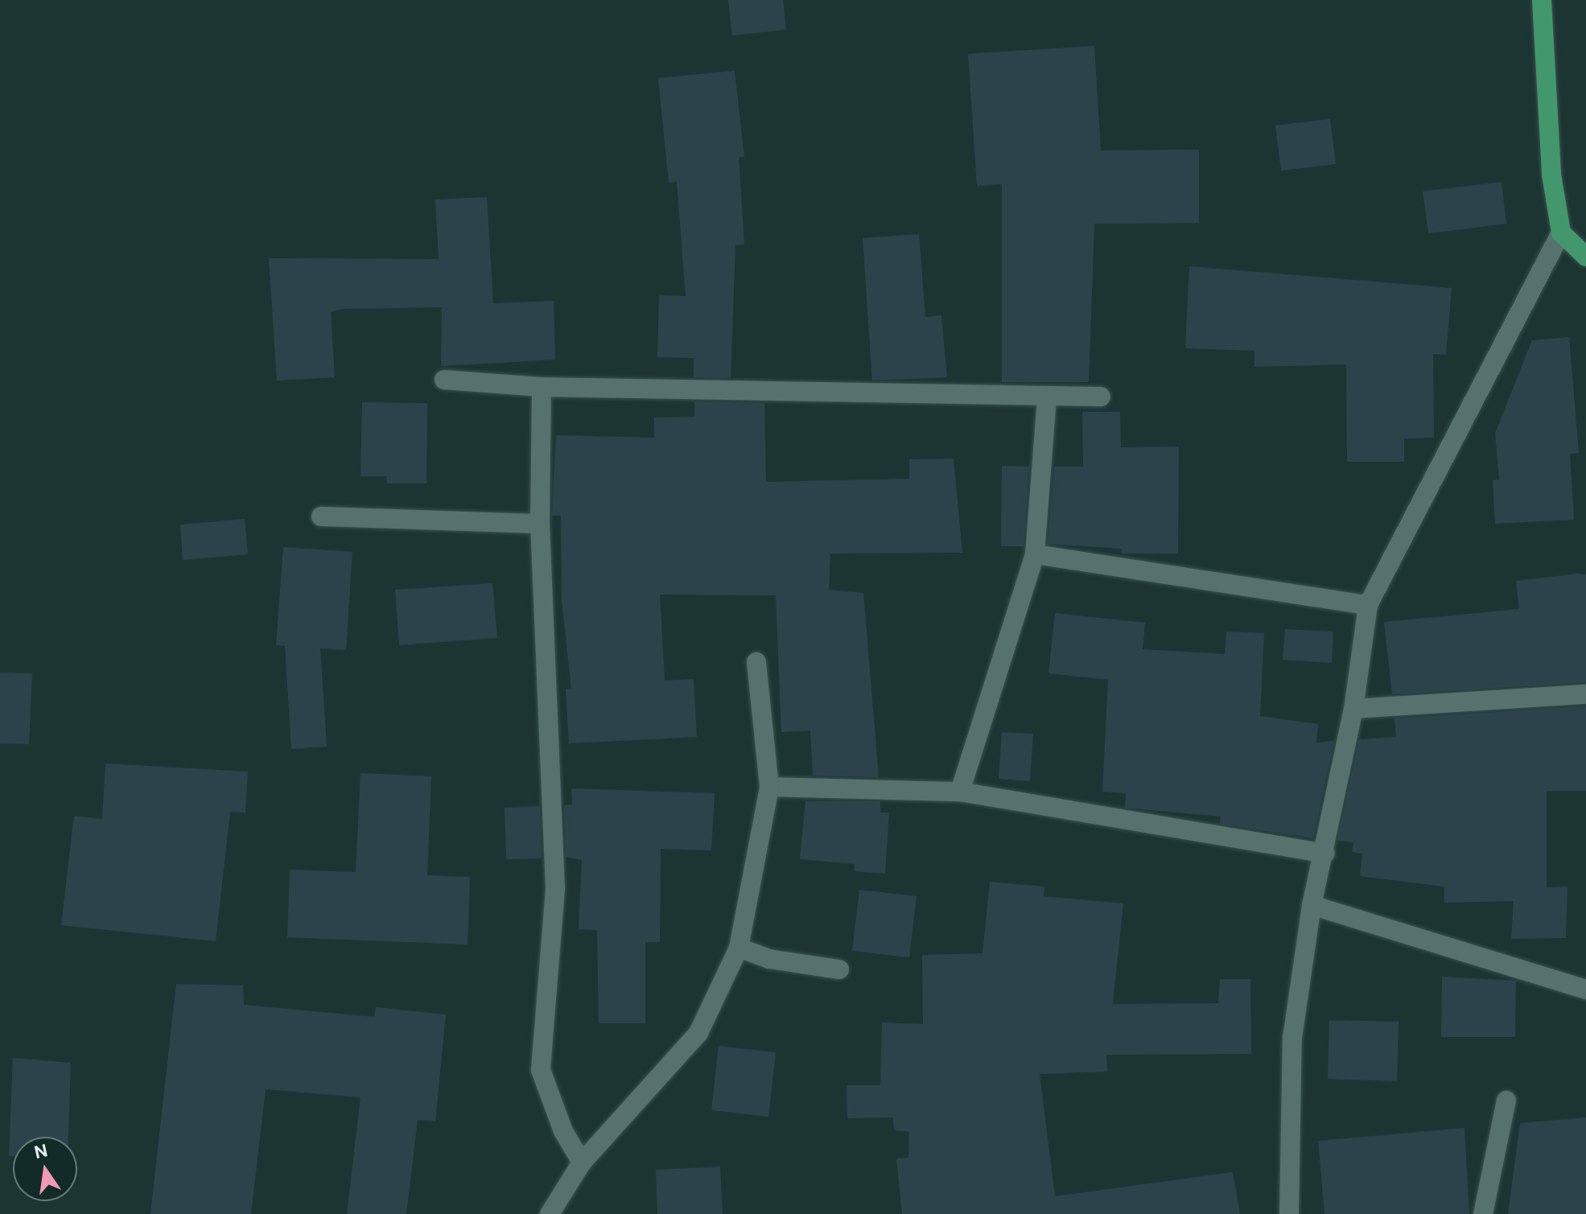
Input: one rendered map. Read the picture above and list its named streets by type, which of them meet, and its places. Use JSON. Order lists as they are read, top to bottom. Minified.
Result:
{"north":"top"}
